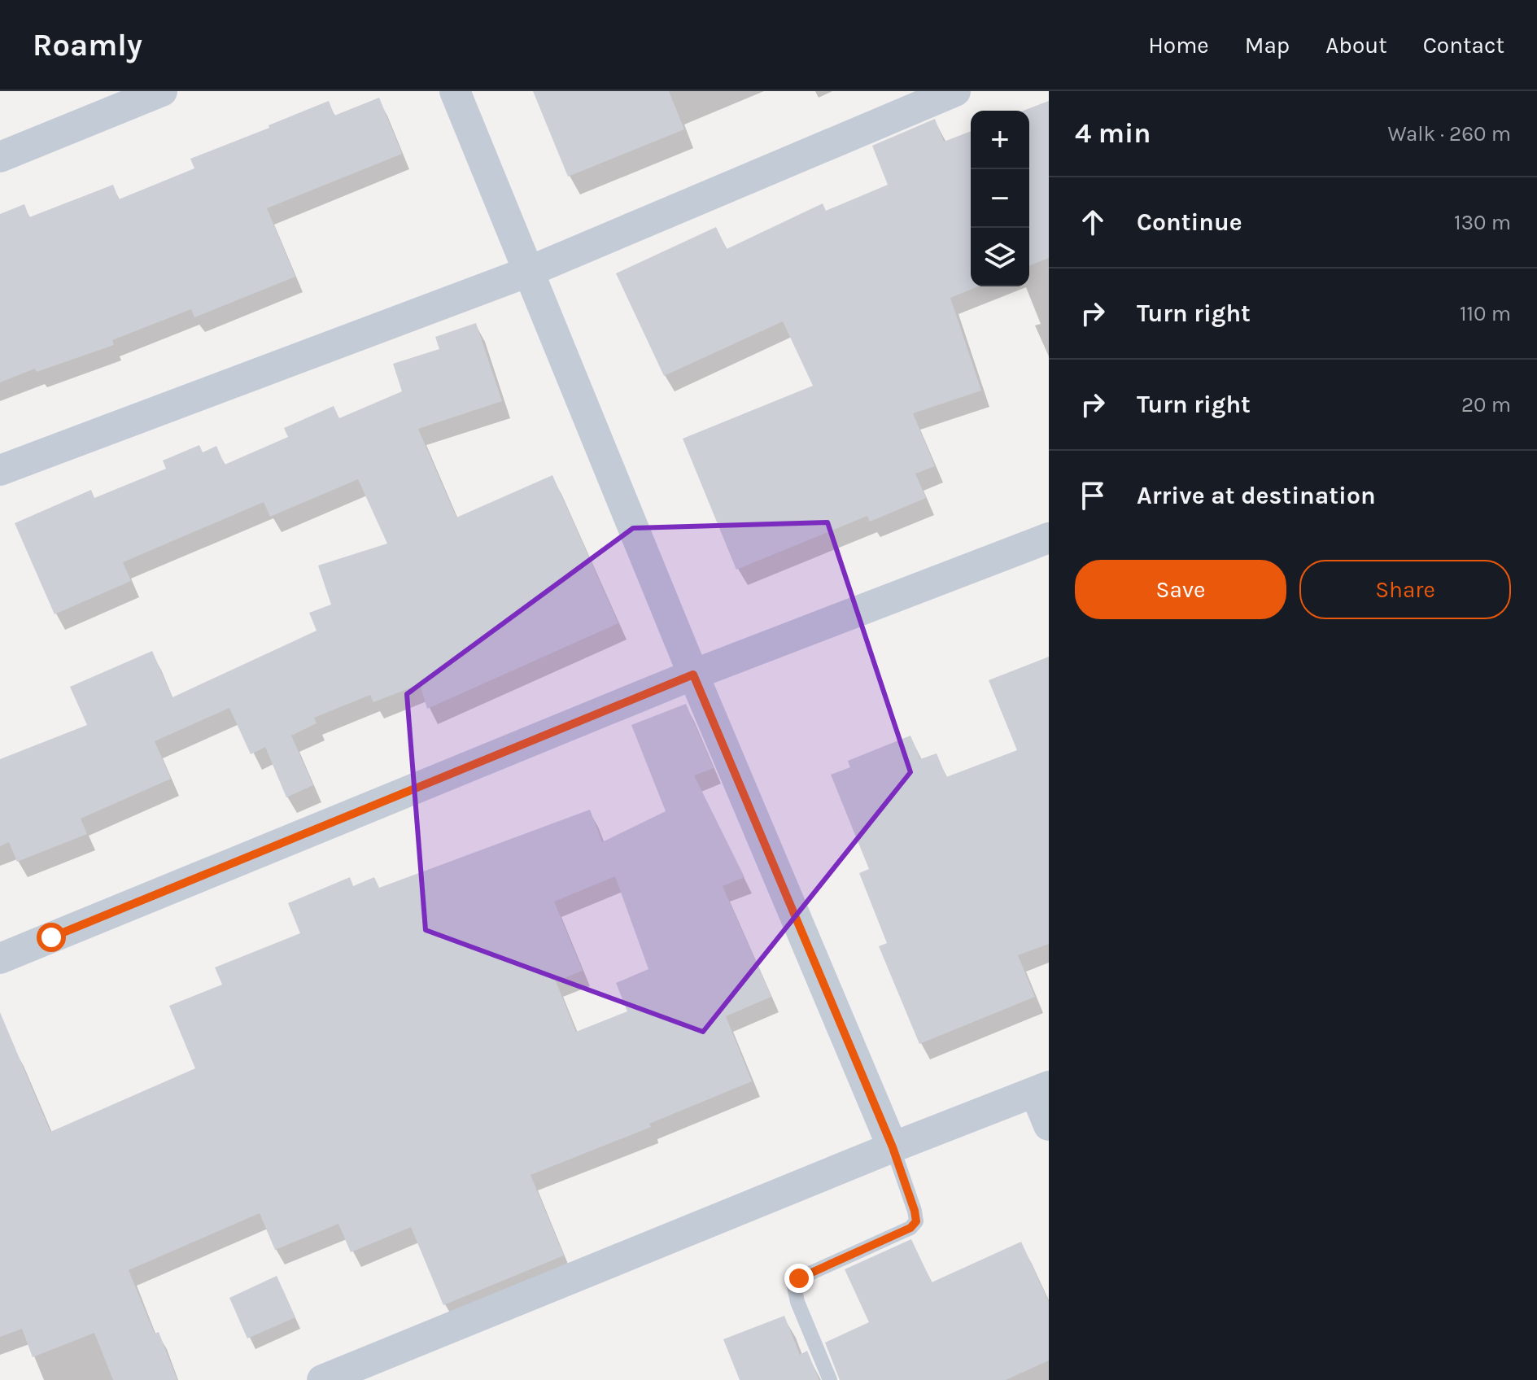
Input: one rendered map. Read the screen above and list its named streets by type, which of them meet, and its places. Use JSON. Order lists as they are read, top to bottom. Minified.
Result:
{"page":{"header":"Roamly","nav":["Home","Map","About","Contact"],"heading":["4 min","Walk · 260 m"],"map_buttons":["+","−"],"list":[["Continue","130 m"],["Turn right","110 m"],["Turn right","20 m"],"Arrive at destination"],"buttons":["Save","Share"]}}
